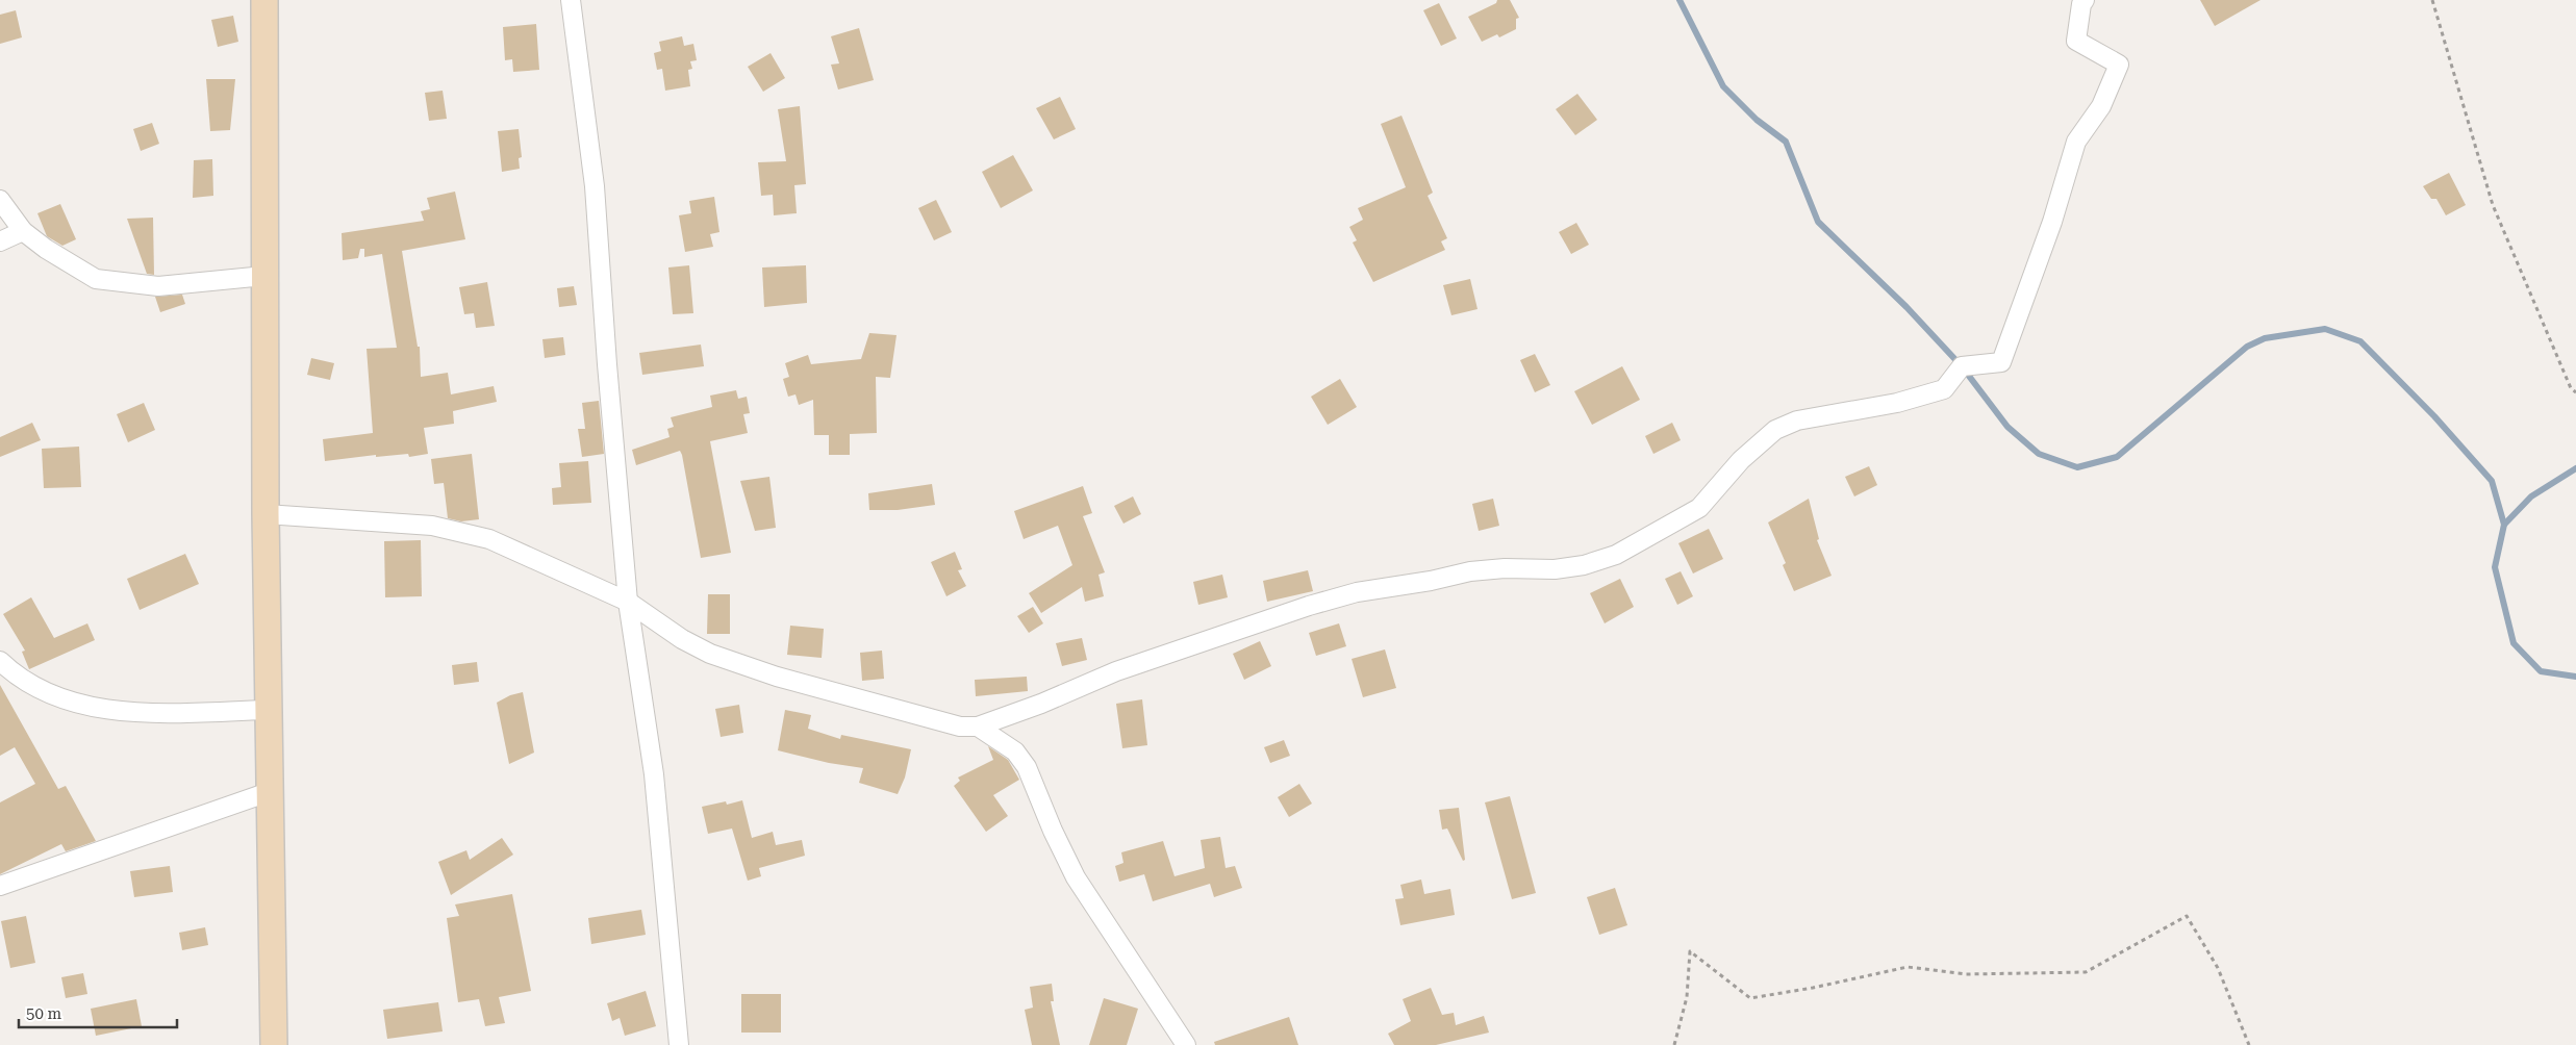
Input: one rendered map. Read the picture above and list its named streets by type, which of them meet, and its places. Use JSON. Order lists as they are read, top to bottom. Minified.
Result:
{"scale_bar":"50 m"}
